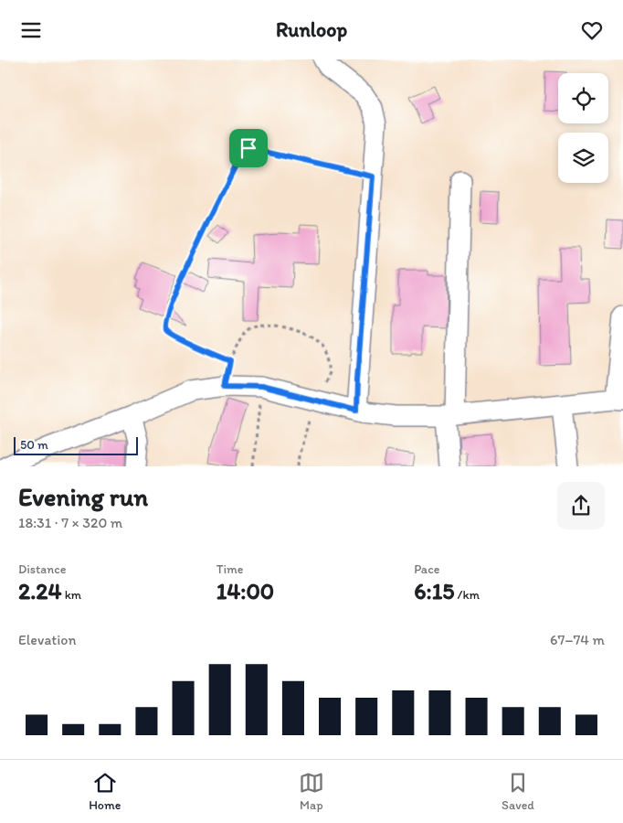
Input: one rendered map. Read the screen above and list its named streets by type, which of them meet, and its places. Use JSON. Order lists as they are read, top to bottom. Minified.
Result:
{"scale_bar":"50 m","page":{"header":"Runloop","scale":"50 m","heading":["Evening run","18:31 · 7 × 320 m"],"stats":[["Distance","2.24 km"],["Time","14:00"],["Pace","6:15 /km"]],"chart":["Elevation","67–74 m"],"tabs":["Home","Map","Saved"]}}
